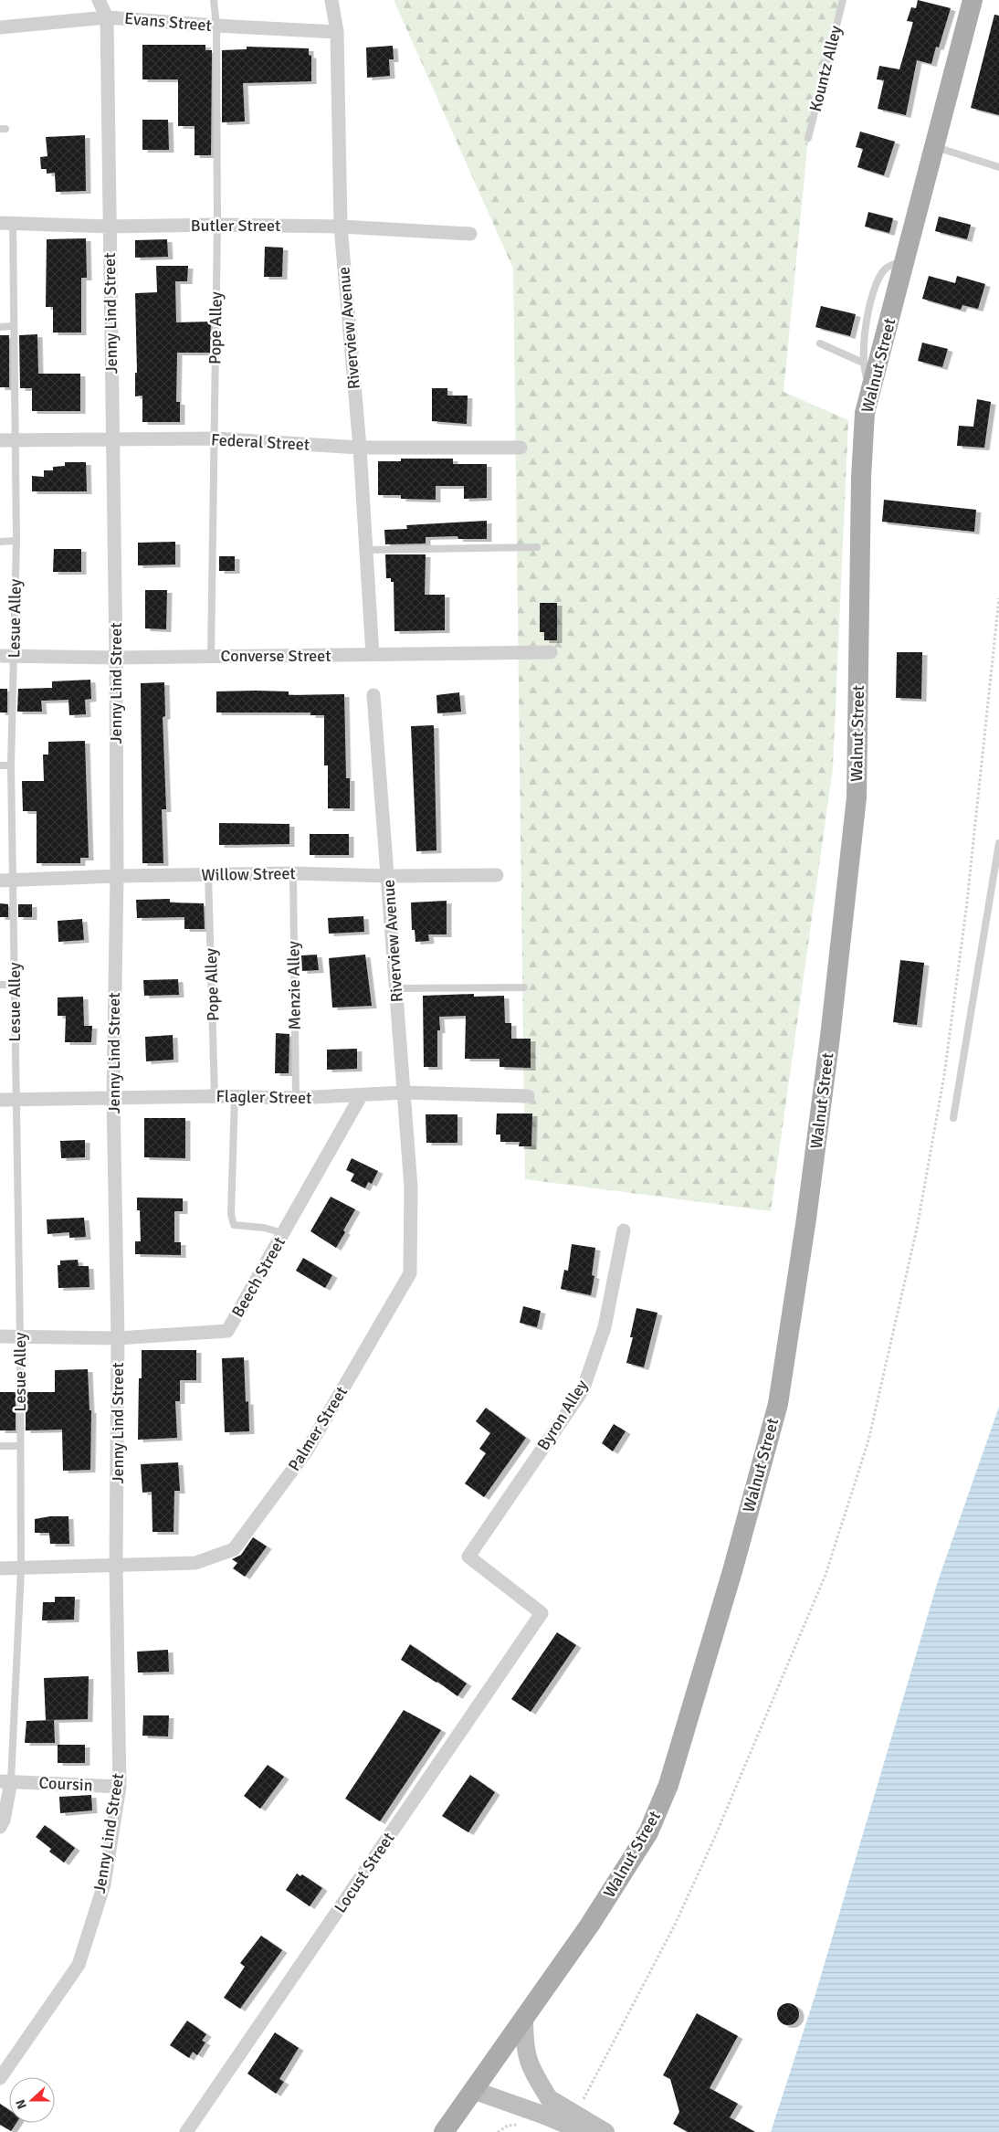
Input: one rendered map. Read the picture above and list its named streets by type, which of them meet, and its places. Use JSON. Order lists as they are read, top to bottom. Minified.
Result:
{"streets":{"main road":["Walnut Street"],"street":["Evans Street","Butler Street","Jenny Lind Street","Riverview Avenue","Federal Street","Converse Street","Willow Street","Flagler Street","Beech Street","Byron Alley","Palmer Street","Coursin","Locust Street"],"lane":["Kountz Alley","Pope Alley","Lesue Alley","Menzie Alley"]},"crossings":[["Evans Street","Jenny Lind Street"],["Evans Street","Pope Alley"],["Evans Street","Riverview Avenue"],["Butler Street","Jenny Lind Street"],["Butler Street","Pope Alley"],["Butler Street","Riverview Avenue"],["Butler Street","Lesue Alley"],["Jenny Lind Street","Federal Street"],["Jenny Lind Street","Converse Street"],["Jenny Lind Street","Willow Street"],["Jenny Lind Street","Flagler Street"],["Jenny Lind Street","Beech Street"],["Jenny Lind Street","Palmer Street"],["Jenny Lind Street","Coursin"],["Pope Alley","Federal Street"],["Pope Alley","Converse Street"],["Pope Alley","Willow Street"],["Pope Alley","Flagler Street"],["Riverview Avenue","Federal Street"],["Riverview Avenue","Converse Street"],["Riverview Avenue","Willow Street"],["Riverview Avenue","Flagler Street"],["Riverview Avenue","Palmer Street"],["Federal Street","Lesue Alley"],["Lesue Alley","Converse Street"],["Lesue Alley","Willow Street"],["Lesue Alley","Flagler Street"],["Lesue Alley","Beech Street"],["Lesue Alley","Palmer Street"],["Lesue Alley","Coursin"],["Willow Street","Menzie Alley"],["Menzie Alley","Flagler Street"],["Flagler Street","Beech Street"],["Byron Alley","Locust Street"]],"north":"left"}
